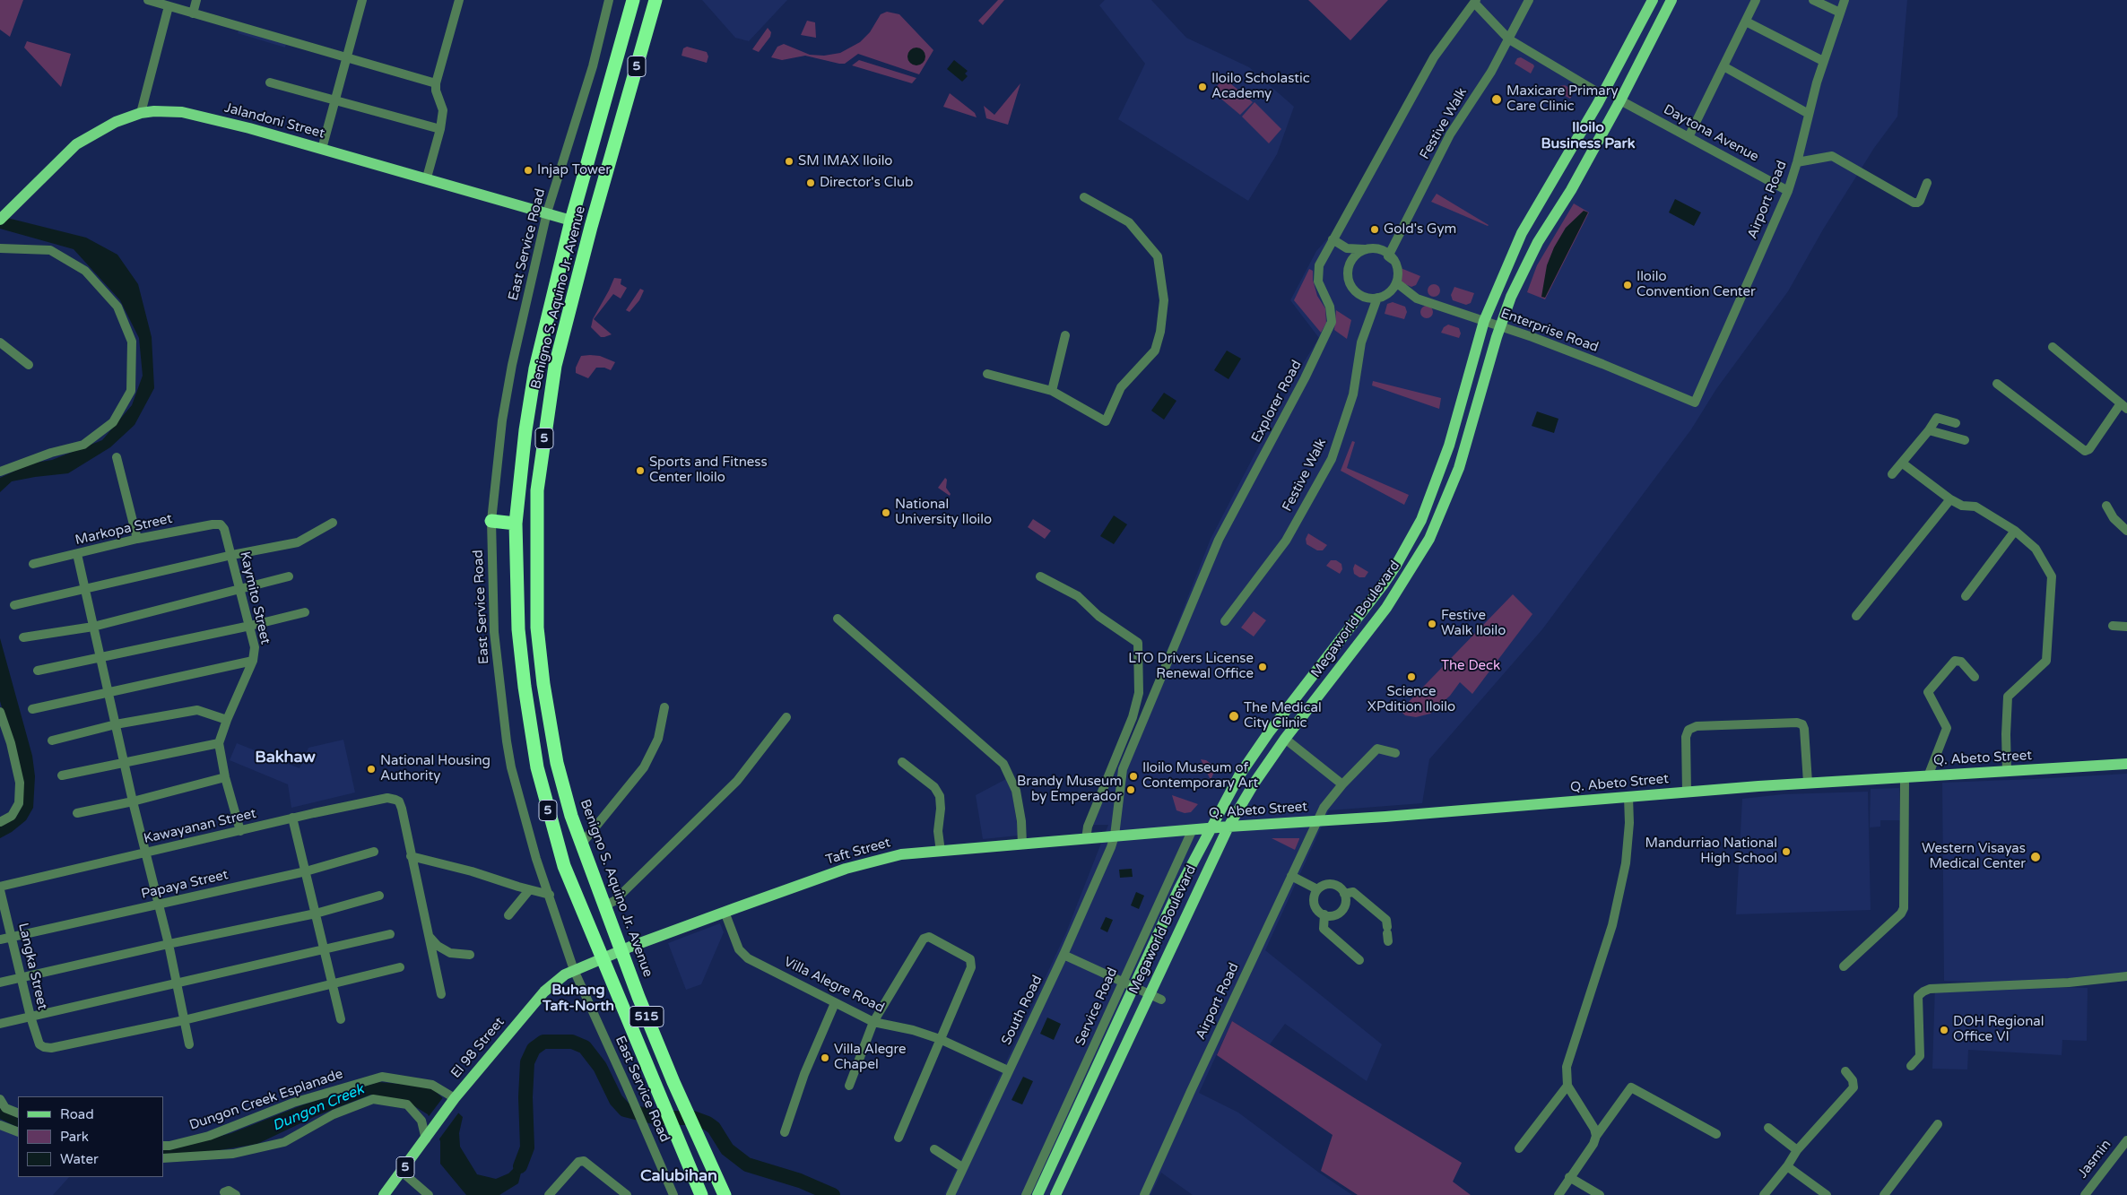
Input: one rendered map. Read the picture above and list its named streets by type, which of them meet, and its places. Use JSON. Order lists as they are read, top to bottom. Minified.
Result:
{"streets":{"highway":["5","Benigno S. Aquino Jr. Avenue","515"],"main road":["Jalandoni Street","Megaworld Boulevard","Q. Abeto Street","Taft Street","El 98 Street"],"street":["Festive Walk","Daytona Avenue","Airport Road","East Service Road","Enterprise Road","Explorer Road","Markopa Street","Kaymito Street","Kawayanan Street","Papaya Street","Langka Street","Villa Alegre Road","Service Road","South Road","Dungon Creek Esplanade","Jasmin"]},"crossings":[["Jalandoni Street","East Service Road"],["Jalandoni Street","Benigno S. Aquino Jr. Avenue"],["Daytona Avenue","Airport Road"],["Daytona Avenue","Megaworld Boulevard"],["Airport Road","Enterprise Road"],["Airport Road","Q. Abeto Street"],["East Service Road","El 98 Street"],["Benigno S. Aquino Jr. Avenue","Taft Street"],["Benigno S. Aquino Jr. Avenue","El 98 Street"],["Enterprise Road","Megaworld Boulevard"],["Explorer Road","Q. Abeto Street"],["Explorer Road","Taft Street"],["Explorer Road","South Road"],["Markopa Street","Kaymito Street"],["Kaymito Street","Kawayanan Street"],["Megaworld Boulevard","Q. Abeto Street"],["Q. Abeto Street","Taft Street"],["Q. Abeto Street","Service Road"],["Q. Abeto Street","South Road"],["Taft Street","Villa Alegre Road"],["Taft Street","South Road"],["Taft Street","El 98 Street"],["Papaya Street","Langka Street"],["Villa Alegre Road","South Road"],["El 98 Street","Dungon Creek Esplanade"]],"districts":["Iloilo Business Park","Bakhaw","Buhang Taft-North","Calubihan"],"water":["Dungon Creek"],"parks":["The Deck"],"places":["Iloilo Scholastic Academy","Maxicare Primary Care Clinic","SM IMAX Iloilo","Injap Tower","Director's Club","Gold's Gym","Iloilo Convention Center","Sports and Fitness Center Iloilo","National University Iloilo","Festive Walk Iloilo","LTO Drivers License Renewal Office","Science XPdition Iloilo","The Medical City Clinic","National Housing Authority","Iloilo Museum of Contemporary Art","Brandy Museum by Emperador","Mandurriao National High School","Western Visayas Medical Center","DOH Regional Office VI","Villa Alegre Chapel"],"legend":["Road","Park","Water"]}
